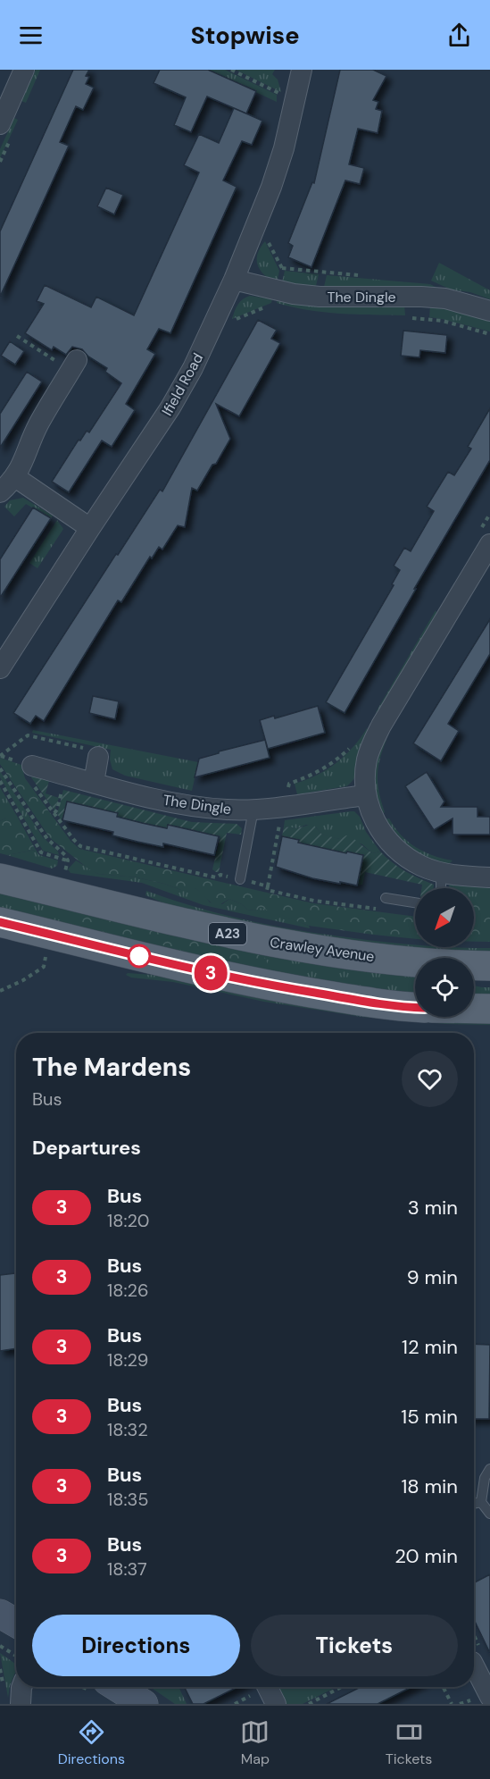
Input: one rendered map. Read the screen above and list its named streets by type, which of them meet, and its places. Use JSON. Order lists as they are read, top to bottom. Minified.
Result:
{"streets":{"main road":["A23","Crawley Avenue"],"street":["The Dingle","Ifield Road"]},"crossings":[["The Dingle","Ifield Road"]],"lines":["bus line 3"],"north":"bottom left","page":{"header":"Stopwise","on_map":"3","heading":[["The Mardens","Bus"],"Departures"],"list":[{"mark":"3","name":"Bus","note":"18:20","value":"3 min"},{"mark":"3","name":"Bus","note":"18:26","value":"9 min"},{"mark":"3","name":"Bus","note":"18:29","value":"12 min"},{"mark":"3","name":"Bus","note":"18:32","value":"15 min"},{"mark":"3","name":"Bus","note":"18:35","value":"18 min"},{"mark":"3","name":"Bus","note":"18:37","value":"20 min"}],"buttons":["Directions","Tickets"],"tabs":["Directions","Map","Tickets"]}}
